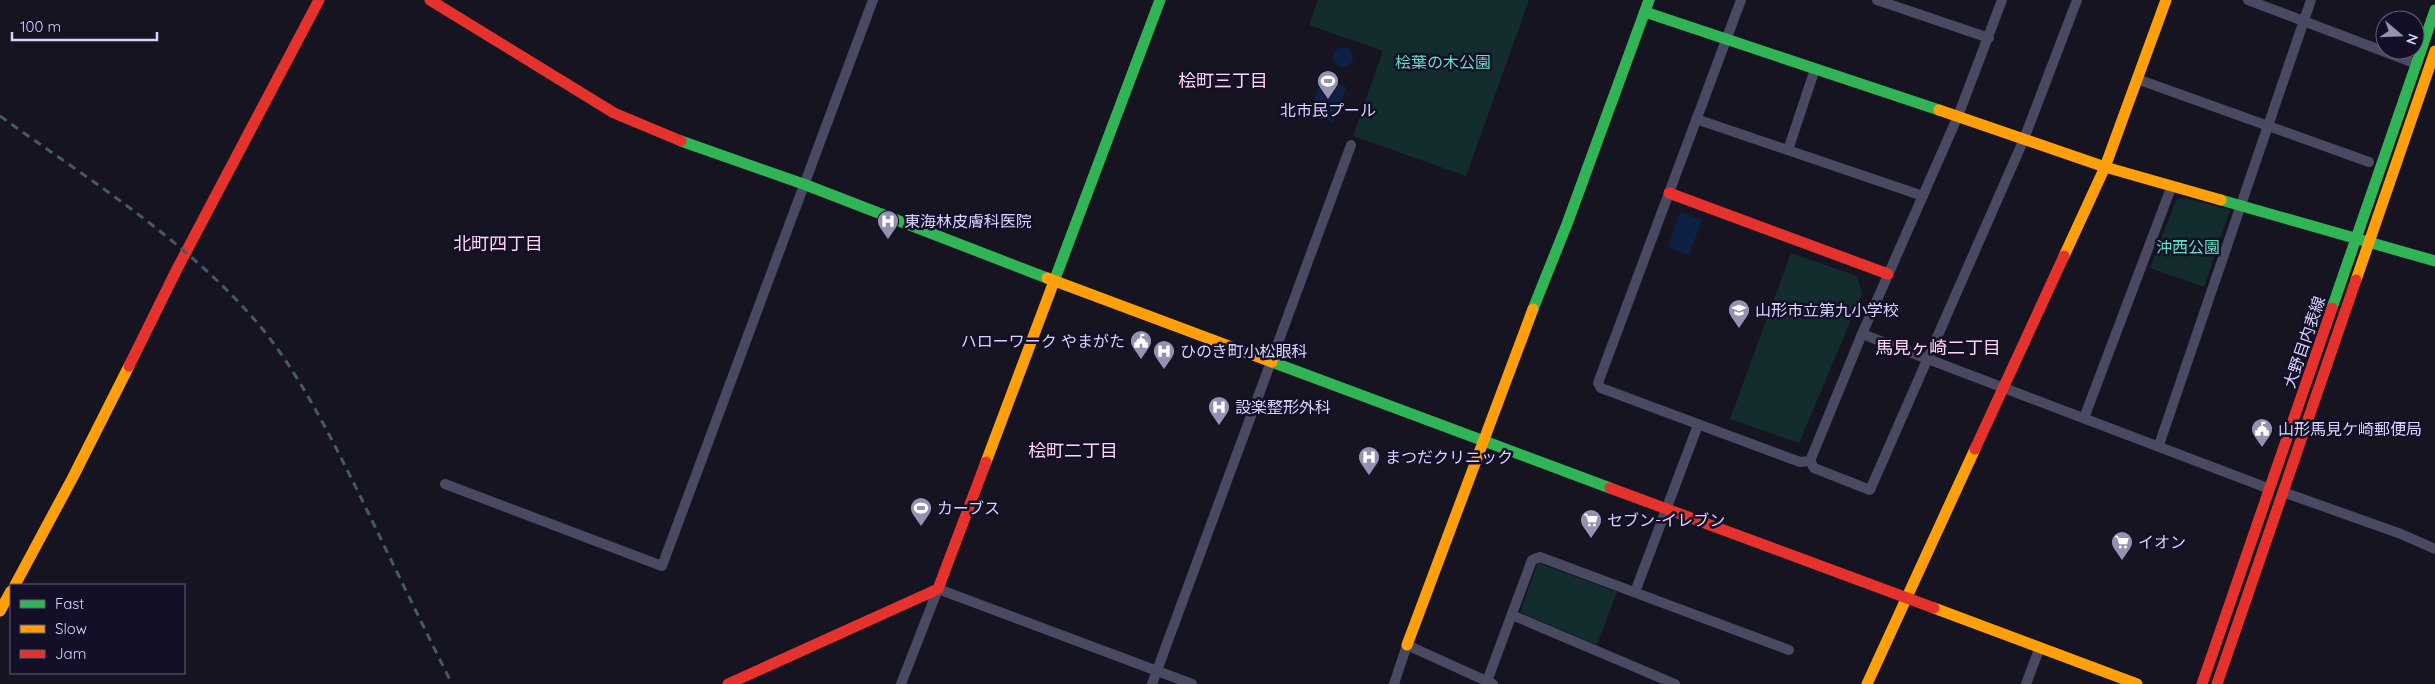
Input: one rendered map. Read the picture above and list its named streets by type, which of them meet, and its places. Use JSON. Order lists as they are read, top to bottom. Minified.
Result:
{"streets":{"street":["大野目内表線"]},"districts":["桧町三丁目","北町四丁目","馬見ヶ崎二丁目","桧町二丁目"],"parks":["桧葉の木公園","沖西公園"],"places":{"sports":["北市民プール","カーブス"],"hospital":["東海林皮膚科医院","ひのき町小松眼科","設楽整形外科","まつだクリニック"],"school or university":["山形市立第九小学校"],"public building":["ハローワーク やまがた","山形馬見ケ崎郵便局"],"supermarket":["セブン-イレブン","イオン"]},"legend":["Fast","Slow","Jam"],"scale_bar":"100 m","north":"right"}
